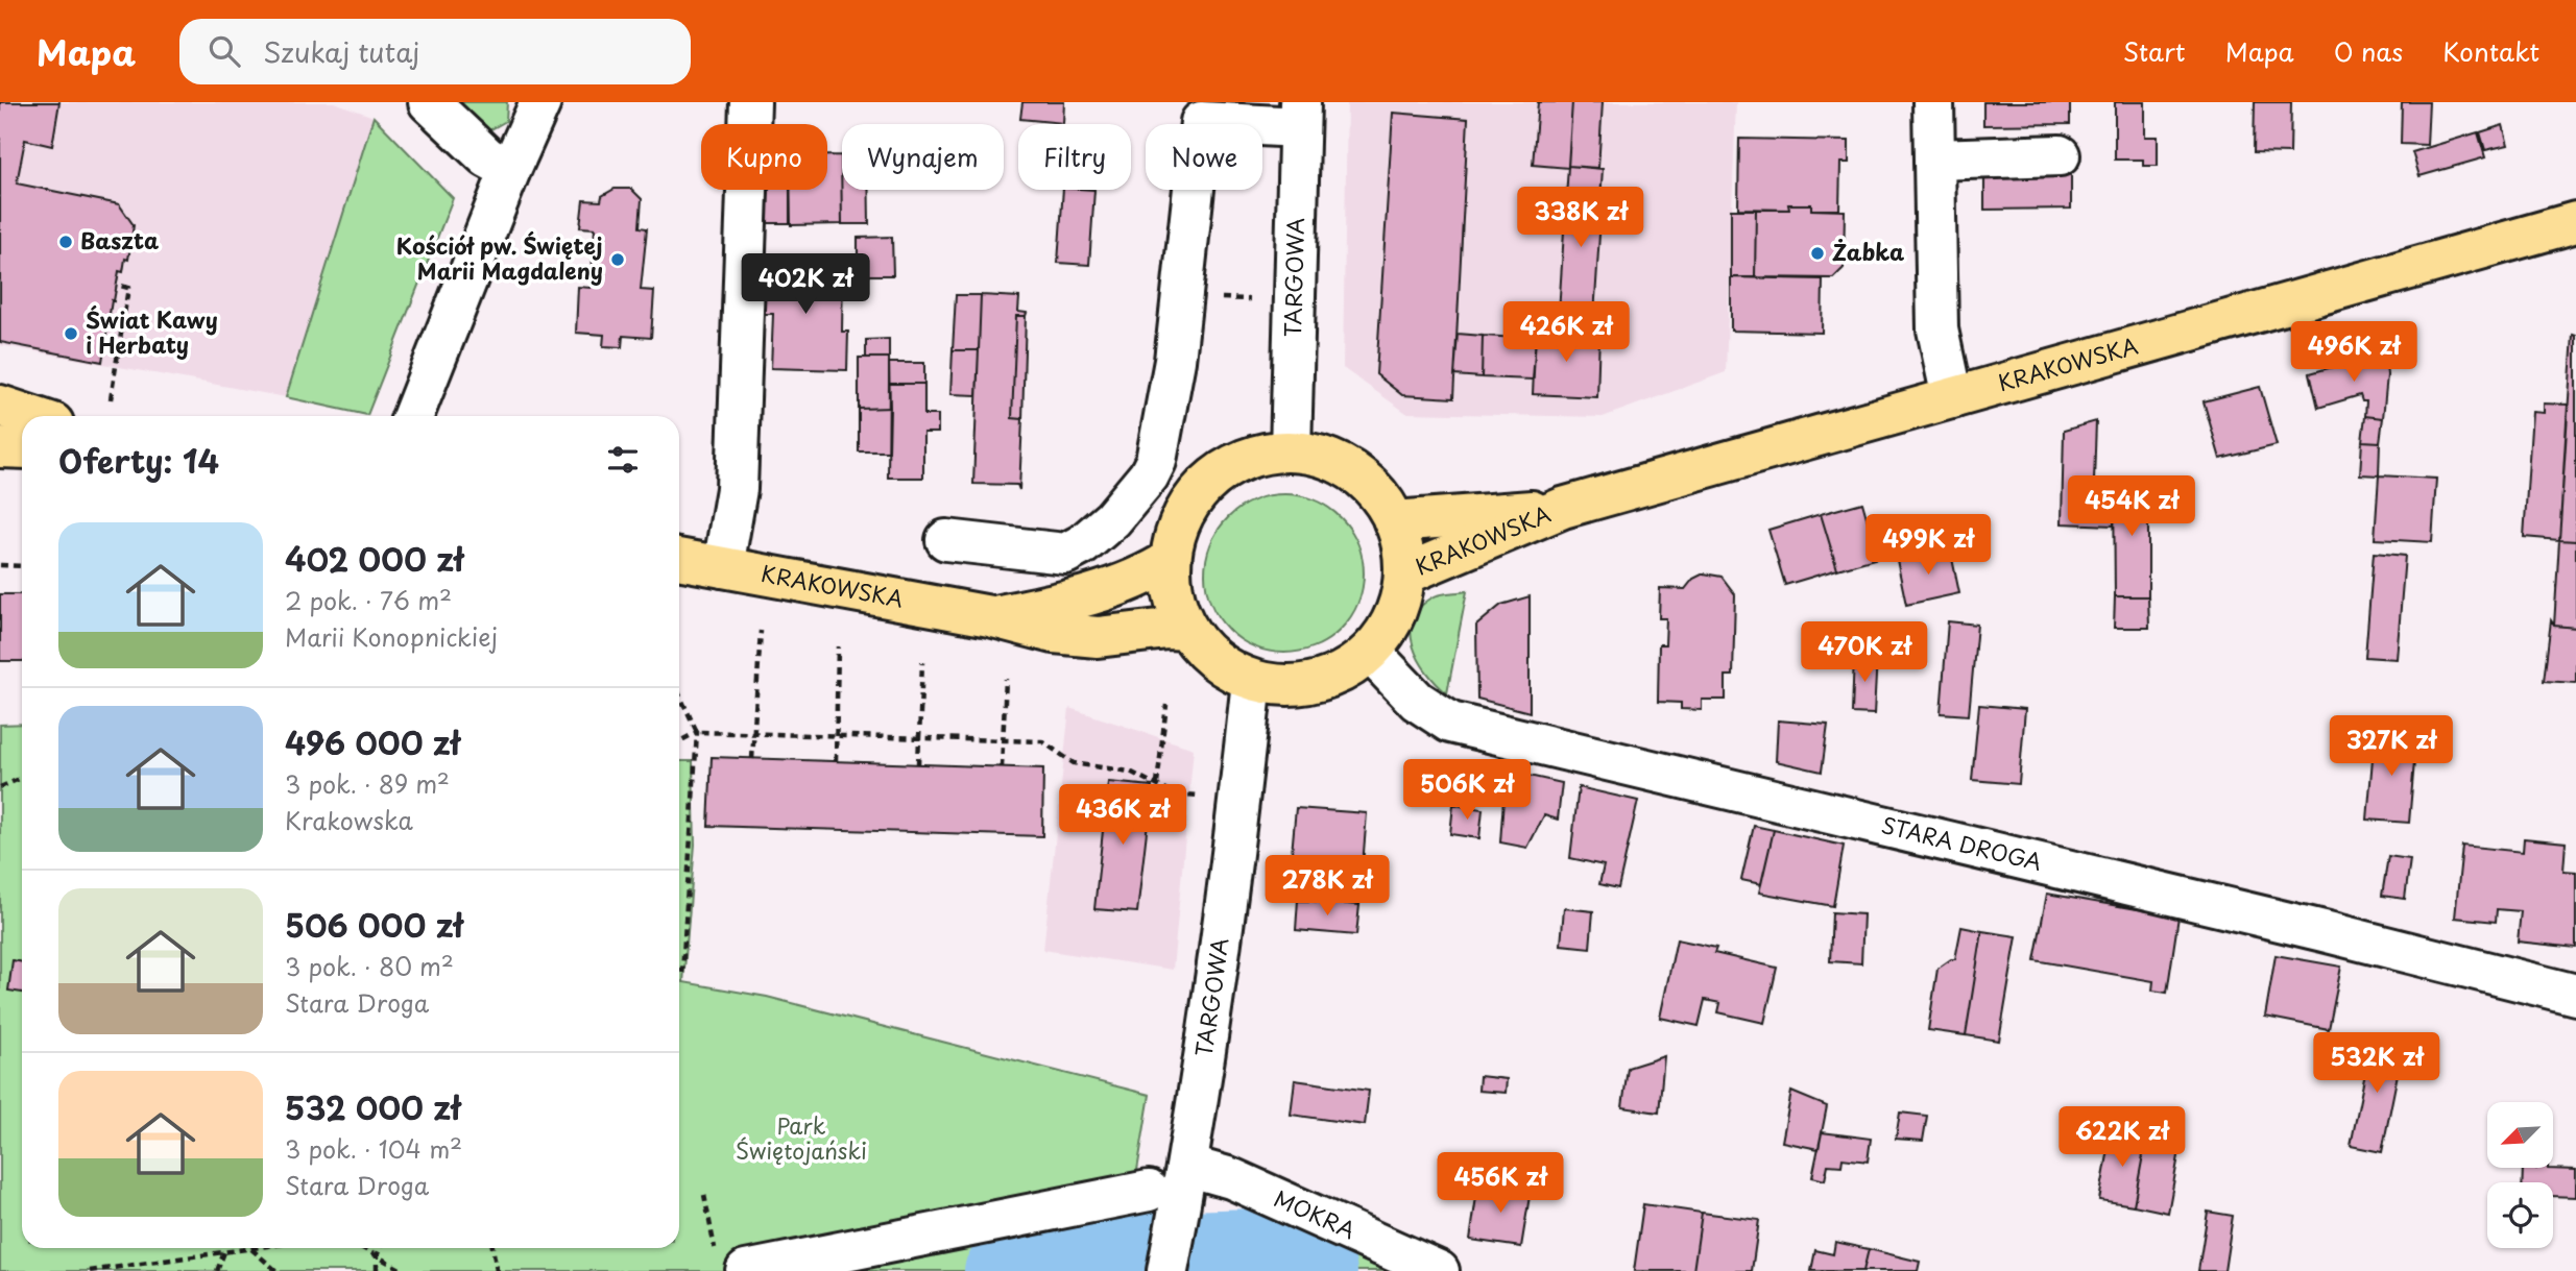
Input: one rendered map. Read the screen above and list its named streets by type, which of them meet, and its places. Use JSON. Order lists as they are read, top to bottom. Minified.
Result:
{"streets":{"main road":["KRAKOWSKA"],"street":["TARGOWA","STARA DROGA","MOKRA"]},"crossings":[["TARGOWA","KRAKOWSKA"],["TARGOWA","STARA DROGA"],["TARGOWA","MOKRA"],["KRAKOWSKA","STARA DROGA"]],"parks":["Park Świętojański"],"places":["Baszta","Żabka","Kościół pw. Świętej Marii Magdaleny","Świat Kawy i Herbaty"],"north":"bottom left","page":{"header":"Mapa","search":"Szukaj tutaj","nav":["Start","Mapa","O nas","Kontakt"],"chip":["Kupno","Wynajem","Filtry","Nowe"],"price":["338K zł","402K zł","426K zł","496K zł","454K zł","499K zł","470K zł","327K zł","506K zł","436K zł","278K zł","532K zł","622K zł","456K zł"],"heading":"Oferty: 14","list":[{"name":"402 000 zł","note":"2 pok. · 76 m² · Marii Konopnickiej"},{"name":"496 000 zł","note":"3 pok. · 89 m² · Krakowska"},{"name":"506 000 zł","note":"3 pok. · 80 m² · Stara Droga"},{"name":"532 000 zł","note":"3 pok. · 104 m² · Stara Droga"}]}}
